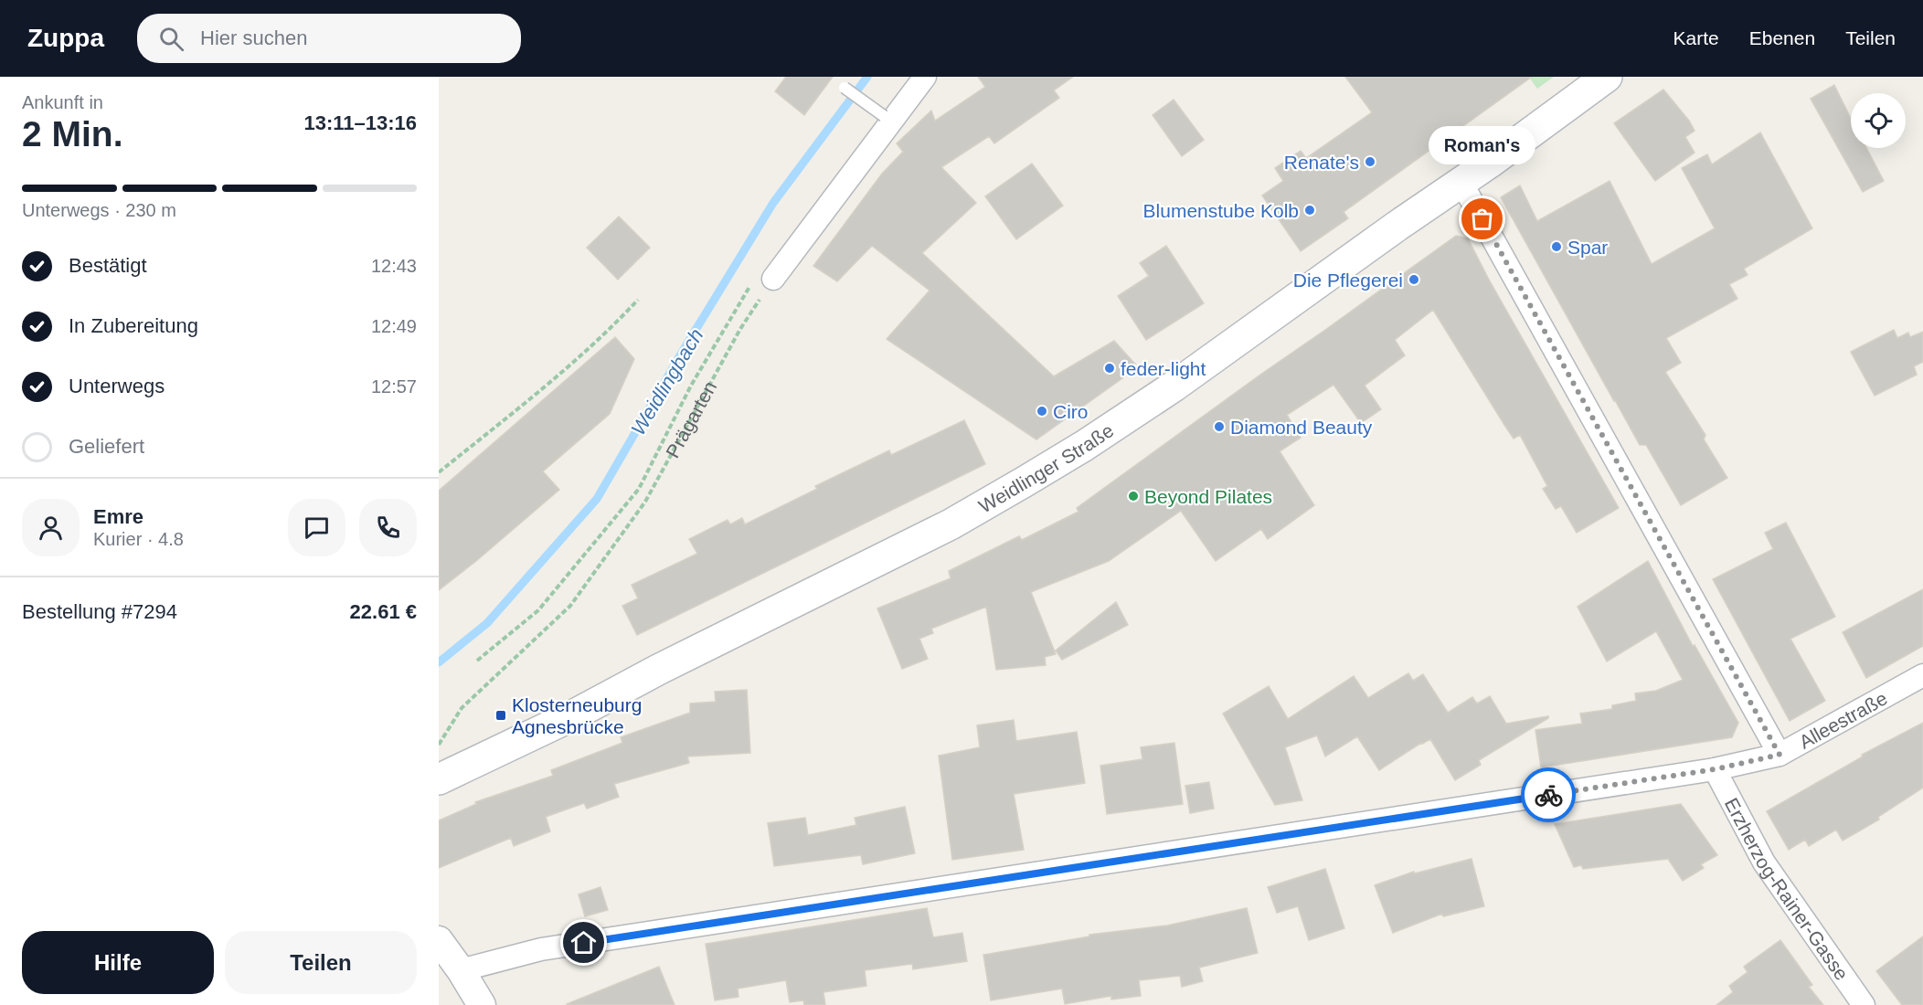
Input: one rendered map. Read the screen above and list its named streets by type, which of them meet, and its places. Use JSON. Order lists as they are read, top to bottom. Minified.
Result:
{"streets":{"main road":["Weidlinger Straße"],"street":["Alleestraße","Erzherzog-Rainer-Gasse"],"path":["Prägarten"]},"crossings":[["Alleestraße","Erzherzog-Rainer-Gasse"]],"water":["Weidlingbach"],"places":{"other":["Renate's","Blumenstube Kolb","Roman's","Spar","Die Pflegerei","feder-light","Ciro","Diamond Beauty","Beyond Pilates"],"transit":["Klosterneuburg Agnesbrücke"]},"page":{"header":"Zuppa","search":"Hier suchen","nav":["Karte","Ebenen","Teilen"],"heading":["2 Min.","Ankunft in","13:11–13:16"],"panel":["Emre","Kurier · 4.8","Bestellung #7294","22.61 €"],"bubble":"Roman's","bar":"Unterwegs · 230 m","list":[["Bestätigt","12:43"],["In Zubereitung","12:49"],["Unterwegs","12:57"],"Geliefert"],"buttons":["Hilfe","Teilen"]}}
